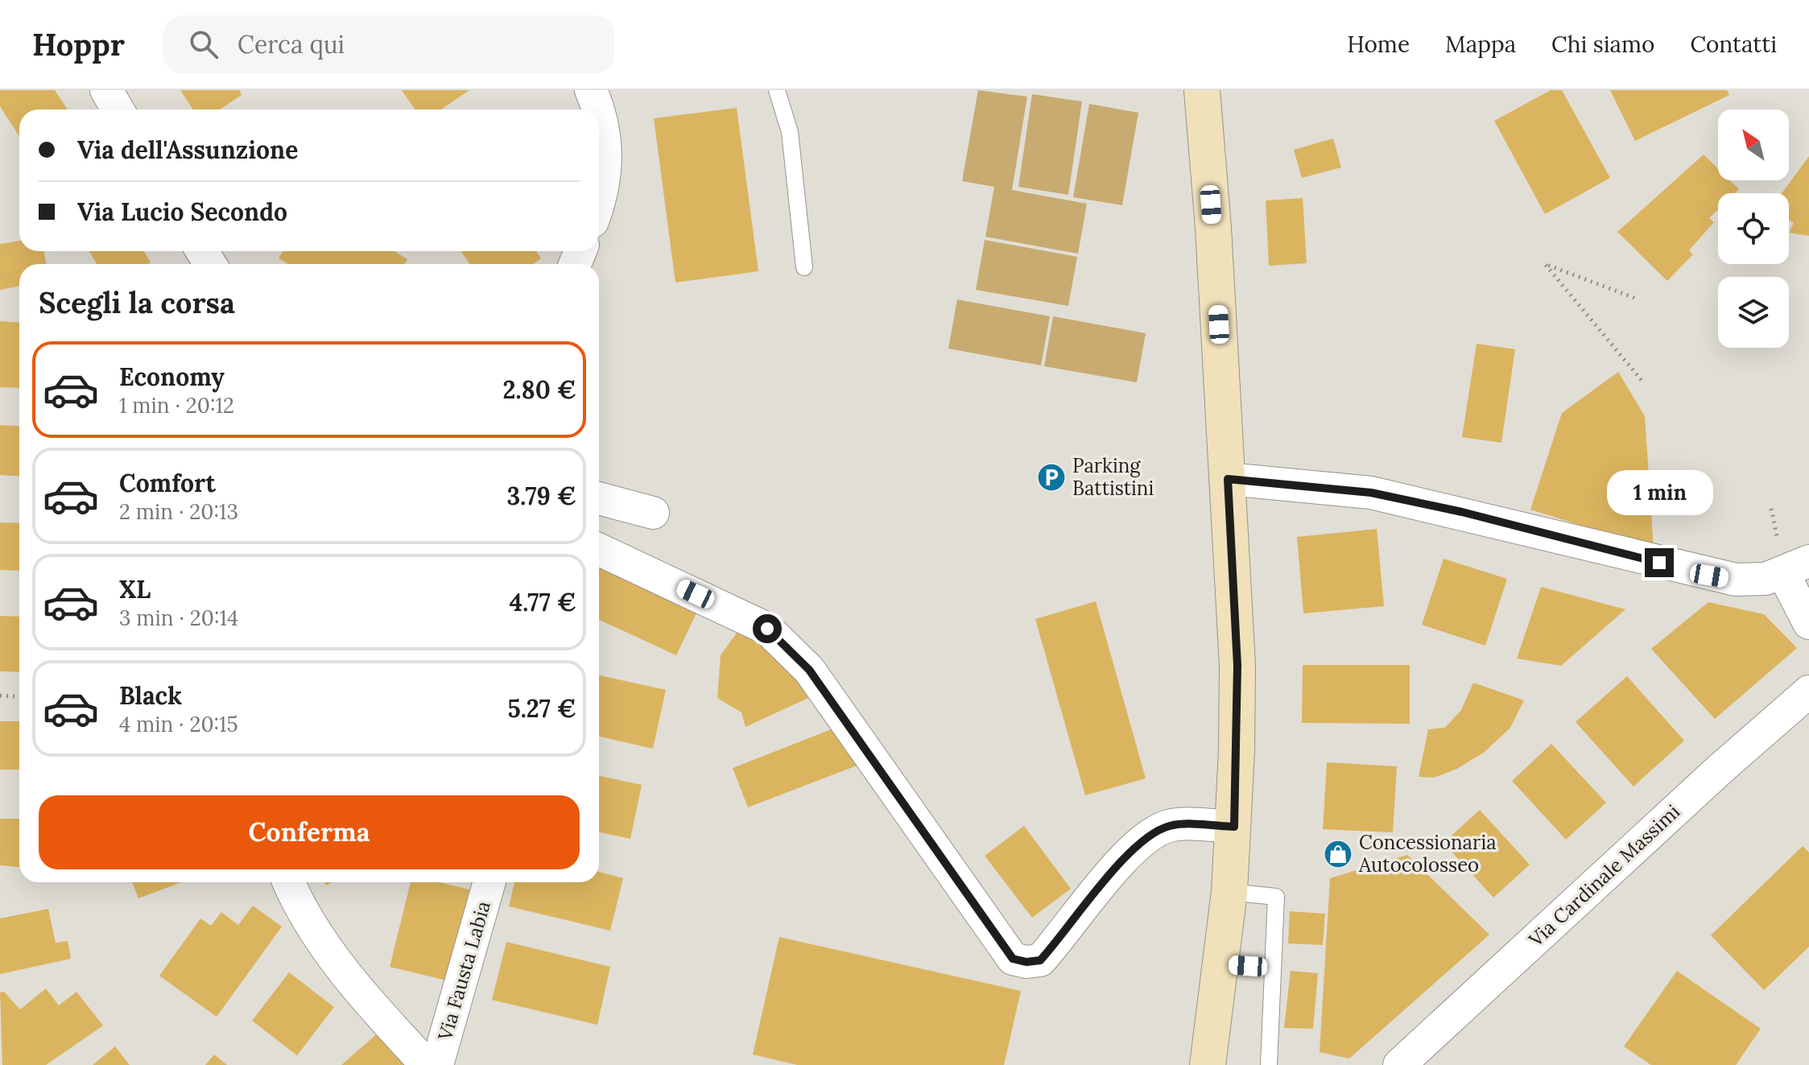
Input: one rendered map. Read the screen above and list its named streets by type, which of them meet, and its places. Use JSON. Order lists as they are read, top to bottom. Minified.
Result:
{"streets":{"street":["Via Cardinale Massimi","Via Fausta Labia"]},"places":{"parking":["Parking Battistini"],"shop":["Concessionaria Autocolosseo"]},"north":"top left","page":{"header":"Hoppr","search":"Cerca qui","nav":["Home","Mappa","Chi siamo","Contatti"],"banner":["Via dell'Assunzione","Via Lucio Secondo"],"heading":"Scegli la corsa","list":[{"name":"Economy","note":"1 min · 20:12","value":"2.80 €"},{"name":"Comfort","note":"2 min · 20:13","value":"3.79 €"},{"name":"XL","note":"3 min · 20:14","value":"4.77 €"},{"name":"Black","note":"4 min · 20:15","value":"5.27 €"}],"bubble":"1 min","buttons":"Conferma"}}
